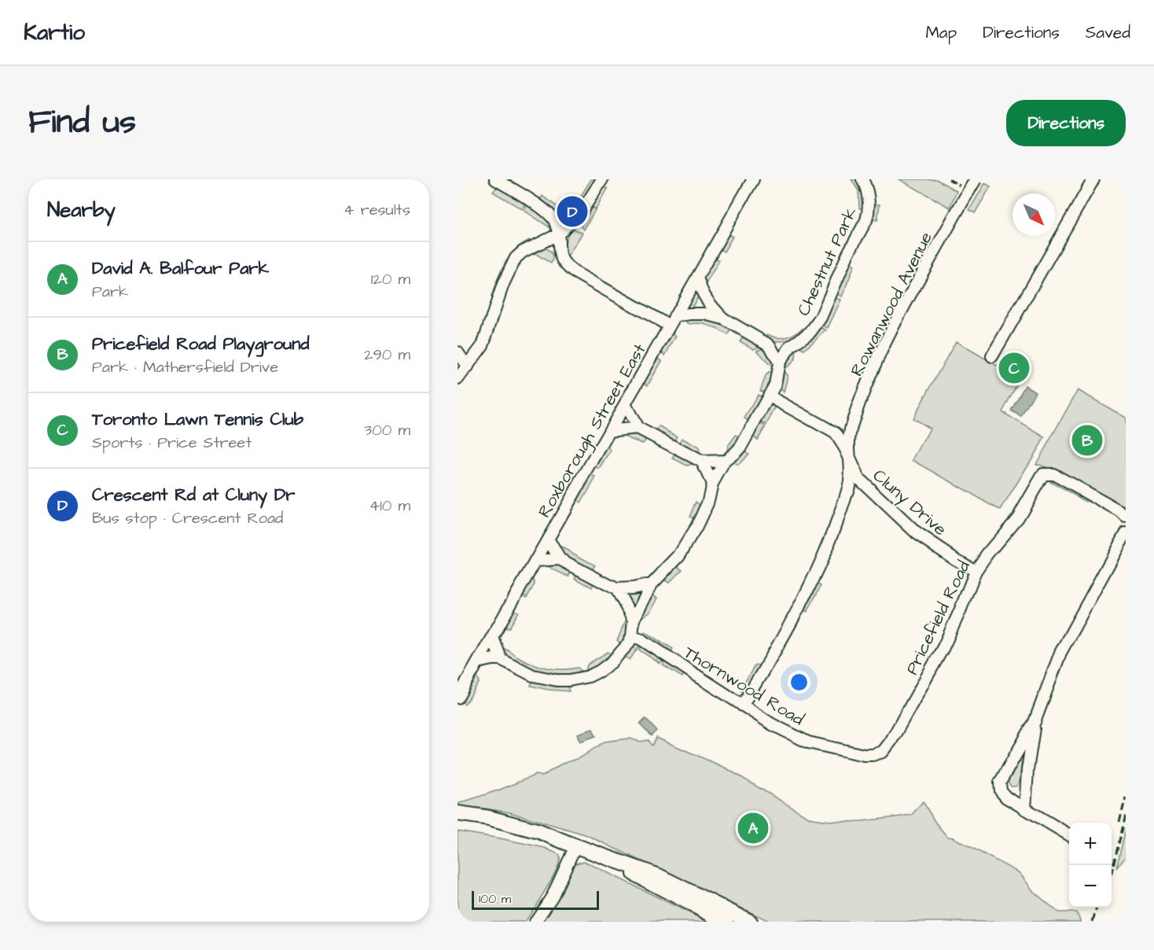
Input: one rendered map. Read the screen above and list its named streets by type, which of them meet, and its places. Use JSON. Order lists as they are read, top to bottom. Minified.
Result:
{"streets":{"street":["Chestnut Park","Rowanwood Avenue","Roxborough Street East","Cluny Drive","Pricefield Road","Thornwood Road"]},"crossings":[["Chestnut Park","Roxborough Street East"],["Chestnut Park","Cluny Drive"],["Chestnut Park","Thornwood Road"],["Rowanwood Avenue","Cluny Drive"],["Rowanwood Avenue","Thornwood Road"],["Roxborough Street East","Cluny Drive"],["Roxborough Street East","Thornwood Road"],["Cluny Drive","Pricefield Road"],["Pricefield Road","Thornwood Road"]],"scale_bar":"100 m","north":"bottom right","page":{"header":"Kartio","nav":["Map","Directions","Saved"],"title":"Find us","buttons":"Directions","heading":["Nearby","4 results"],"pins":["D","C","B","A"],"list":[{"mark":"A","name":"David A. Balfour Park","note":"Park","value":"120 m"},{"mark":"B","name":"Pricefield Road Playground","note":"Park · Mathersfield Drive","value":"290 m"},{"mark":"C","name":"Toronto Lawn Tennis Club","note":"Sports · Price Street","value":"300 m"},{"mark":"D","name":"Crescent Rd at Cluny Dr","note":"Bus stop · Crescent Road","value":"410 m"}],"map_buttons":["+","−"],"scale":"100 m"}}
